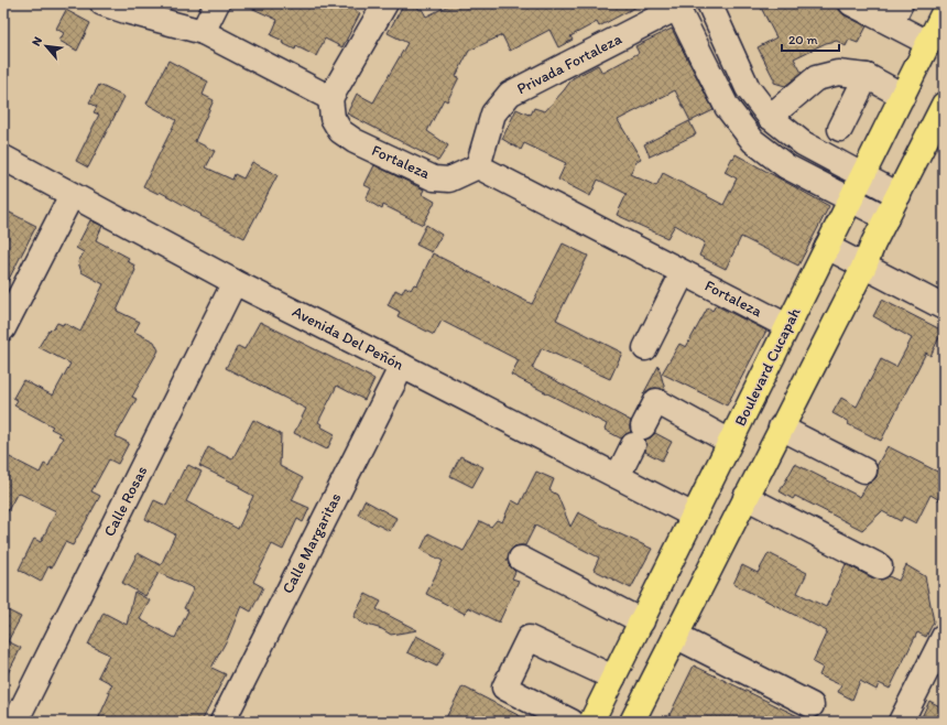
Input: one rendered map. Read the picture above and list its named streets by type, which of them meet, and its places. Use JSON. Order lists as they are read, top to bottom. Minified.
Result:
{"streets":{"main road":["Boulevard Cucapah"],"street":["Privada Fortaleza","Fortaleza","Avenida Del Peñón","Calle Rosas","Calle Margaritas"]},"crossings":[["Privada Fortaleza","Fortaleza"],["Fortaleza","Boulevard Cucapah"],["Avenida Del Peñón","Boulevard Cucapah"],["Avenida Del Peñón","Calle Rosas"],["Avenida Del Peñón","Calle Margaritas"]],"scale_bar":"20 m","north":"top left"}
